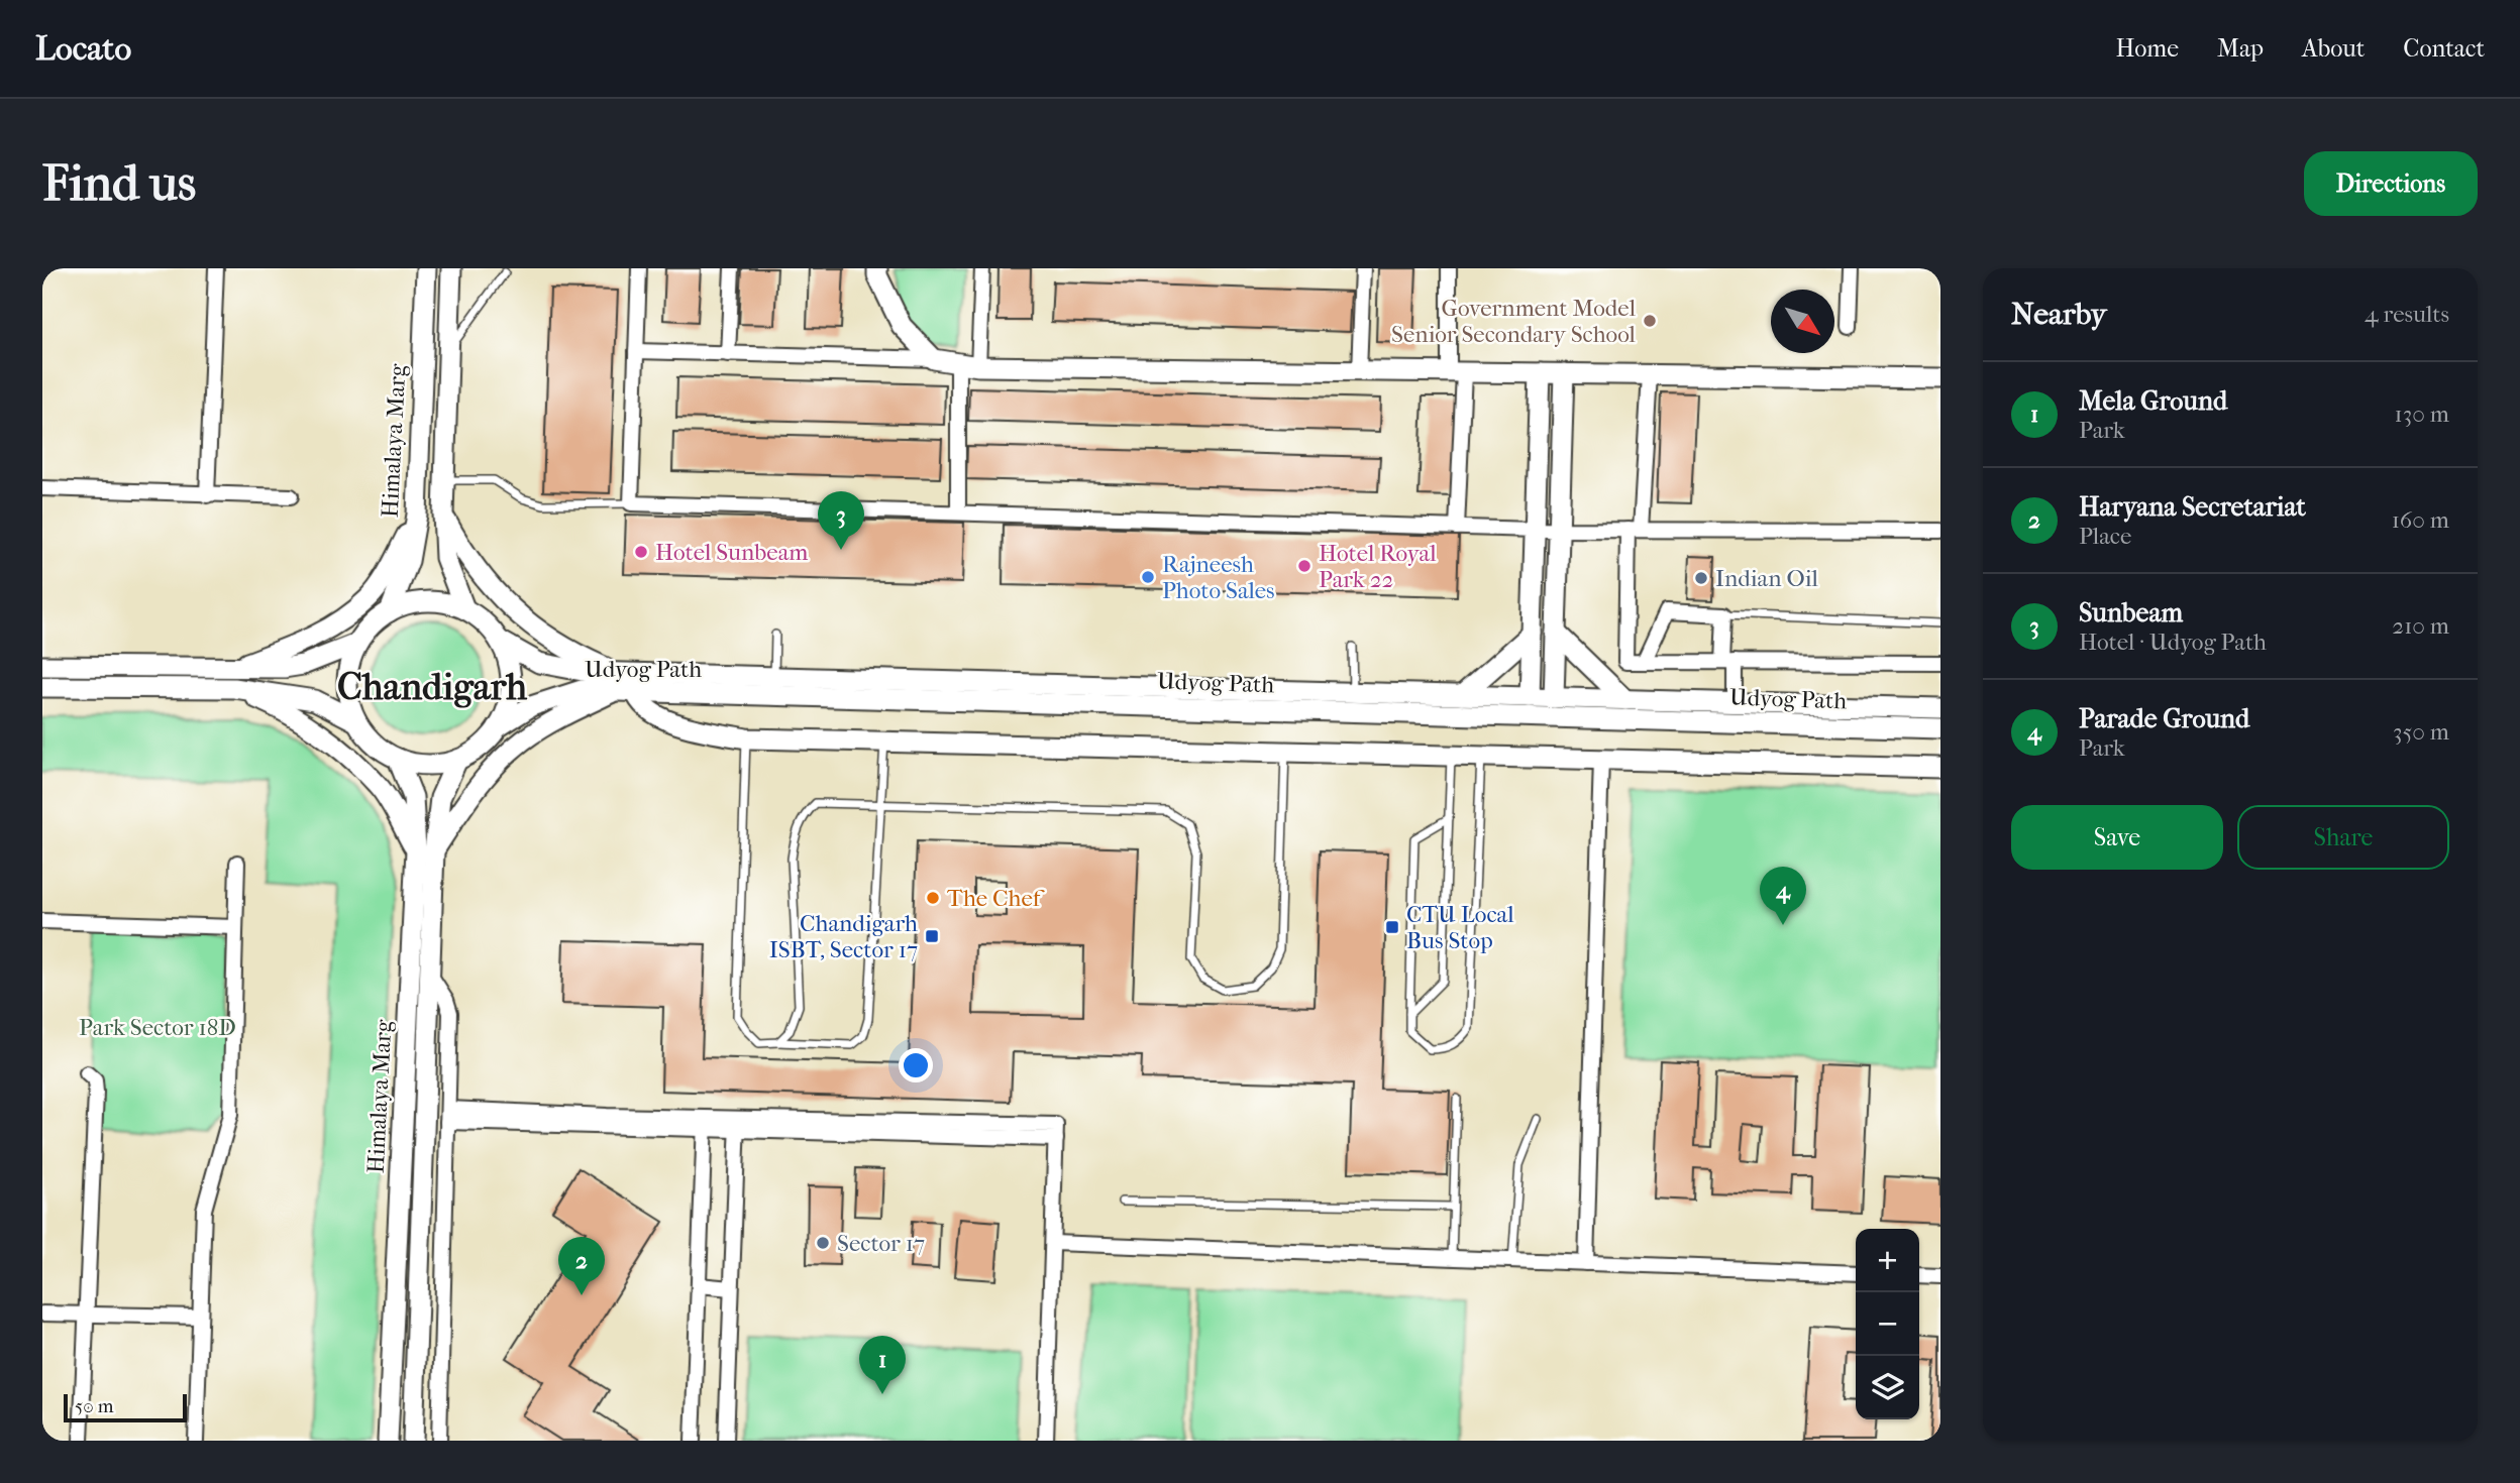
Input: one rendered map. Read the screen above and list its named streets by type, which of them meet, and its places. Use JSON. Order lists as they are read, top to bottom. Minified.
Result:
{"streets":{"main road":["Himalaya Marg","Udyog Path"]},"crossings":[["Himalaya Marg","Udyog Path"]],"districts":["Chandigarh"],"parks":["Park Sector 18D"],"places":{"other":["Government Model Senior Secondary School","Hotel Sunbeam","Hotel Royal Park 22","Rajneesh Photo Sales","Indian Oil","The Chef","Sector 17"],"transit":["CTU Local Bus Stop","Chandigarh ISBT, Sector 17"]},"scale_bar":"50 m","north":"bottom right","page":{"header":"Locato","nav":["Home","Map","About","Contact"],"buttons":["Directions",["Save","Share"]],"title":"Find us","heading":["Nearby","4 results"],"list":[{"mark":"1","name":"Mela Ground","note":"Park","value":"130 m"},{"mark":"2","name":"Haryana Secretariat","note":"Place","value":"160 m"},{"mark":"3","name":"Sunbeam","note":"Hotel · Udyog Path","value":"210 m"},{"mark":"4","name":"Parade Ground","note":"Park","value":"350 m"}],"pins":["3","4","2","1"],"map_buttons":["+","−"],"scale":"50 m"}}
